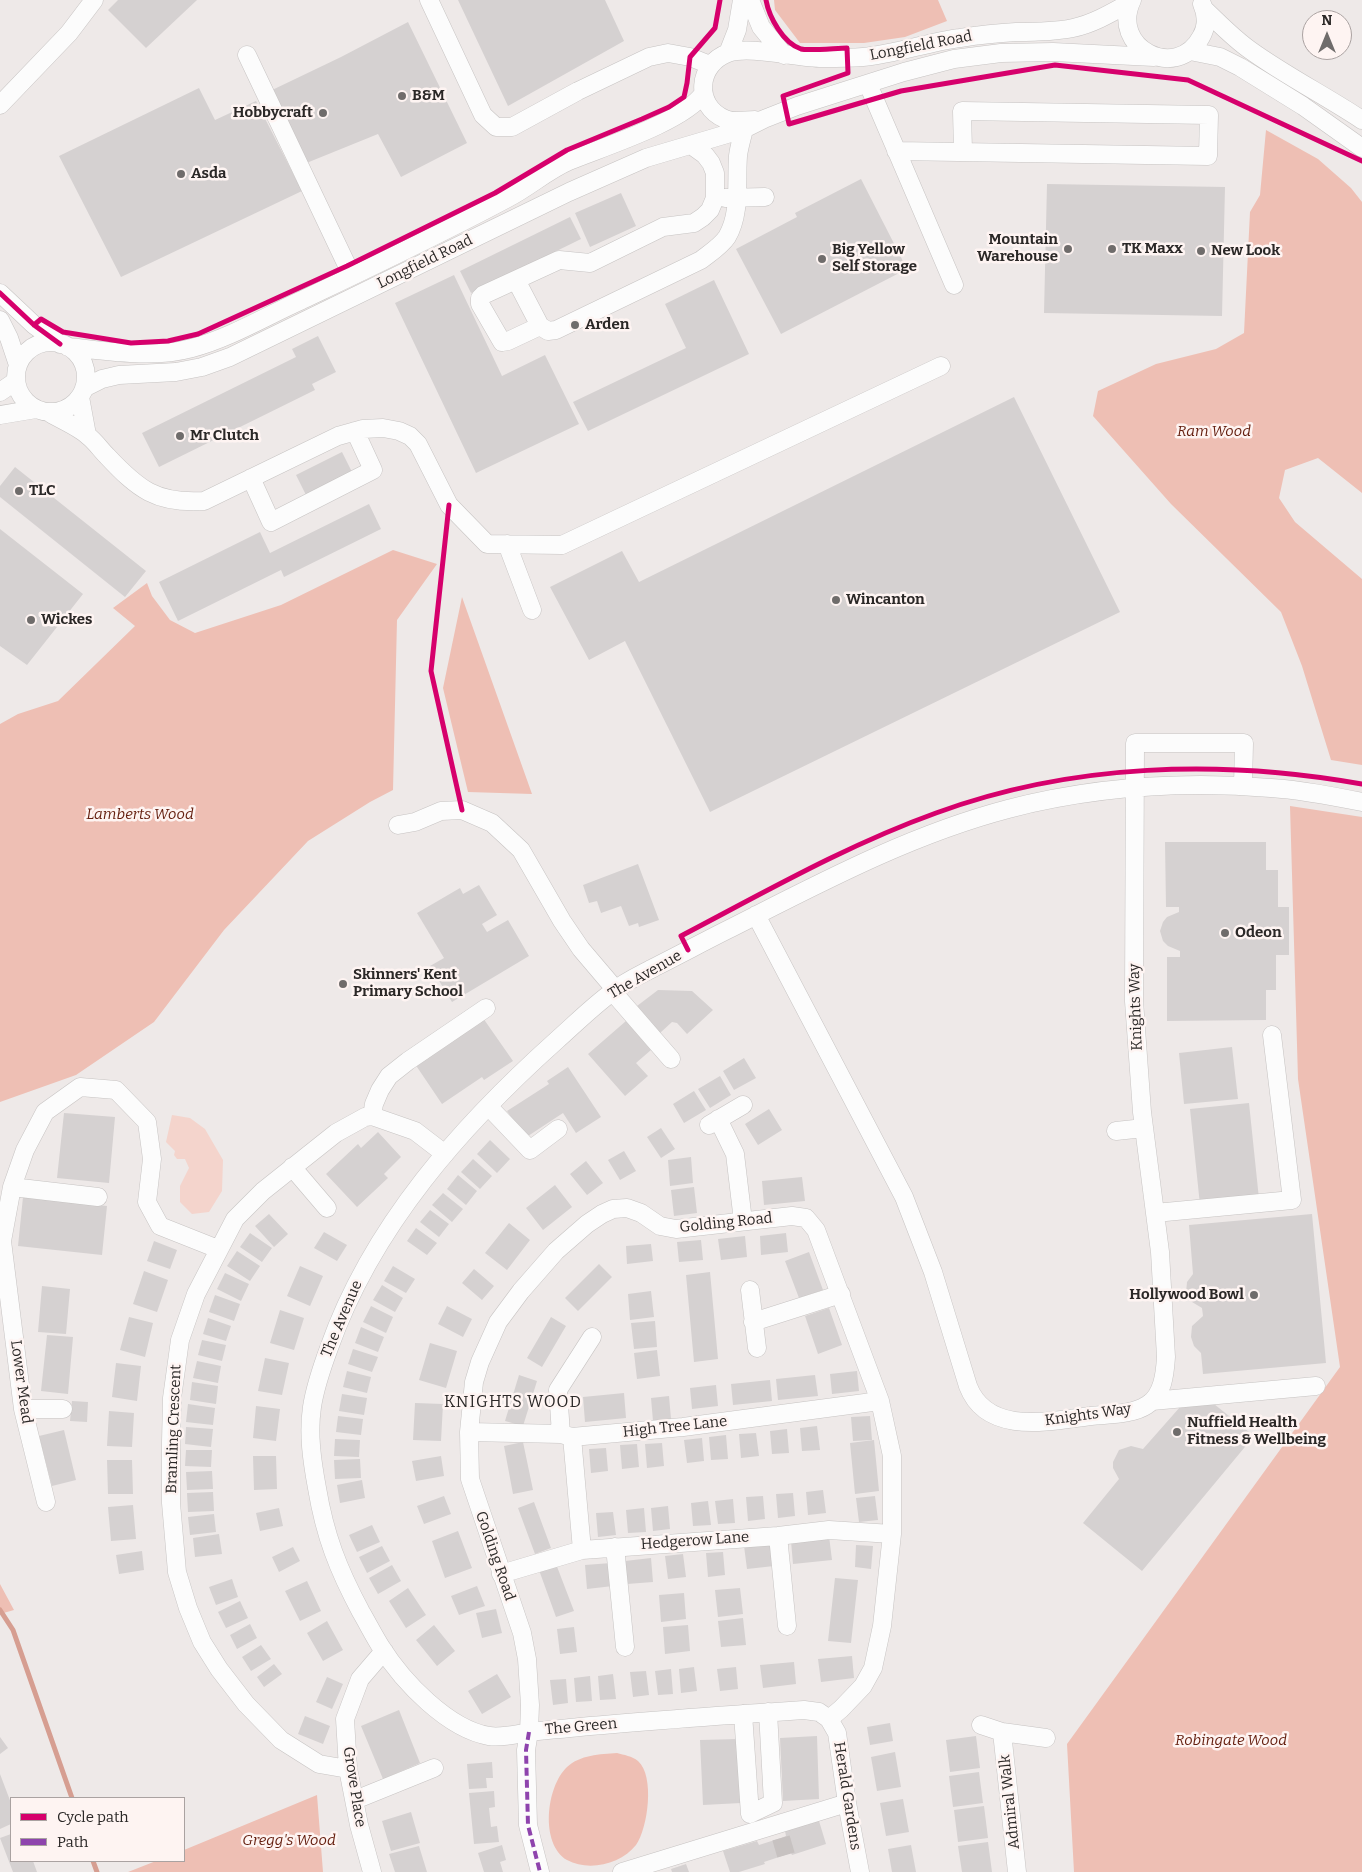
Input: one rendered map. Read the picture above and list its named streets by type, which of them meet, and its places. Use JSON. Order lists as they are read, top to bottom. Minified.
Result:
{"streets":{"street":["Longfield Road","The Avenue","Knights Way","Golding Road","Lower Mead","High Tree Lane","Bramling Crescent","Hedgerow Lane","The Green","Grove Place","Herald Gardens","Admiral Walk"]},"crossings":[["The Avenue","Knights Way"],["The Avenue","Golding Road"],["The Avenue","The Green"],["The Avenue","Grove Place"],["Golding Road","High Tree Lane"],["Golding Road","Hedgerow Lane"],["Golding Road","The Green"],["Golding Road","Herald Gardens"],["Lower Mead","Bramling Crescent"],["Bramling Crescent","Grove Place"]],"districts":["KNIGHTS WOOD"],"parks":["Ram Wood","Lamberts Wood","Robingate Wood","Gregg's Wood"],"places":["B&M","Hobbycraft","Asda","Mountain Warehouse","TK Maxx","New Look","Big Yellow Self Storage","Arden","Mr Clutch","TLC","Wincanton","Wickes","Odeon","Skinners' Kent Primary School","Hollywood Bowl","Nuffield Health Fitness & Wellbeing"],"legend":["Cycle path","Path"],"north":"top"}
